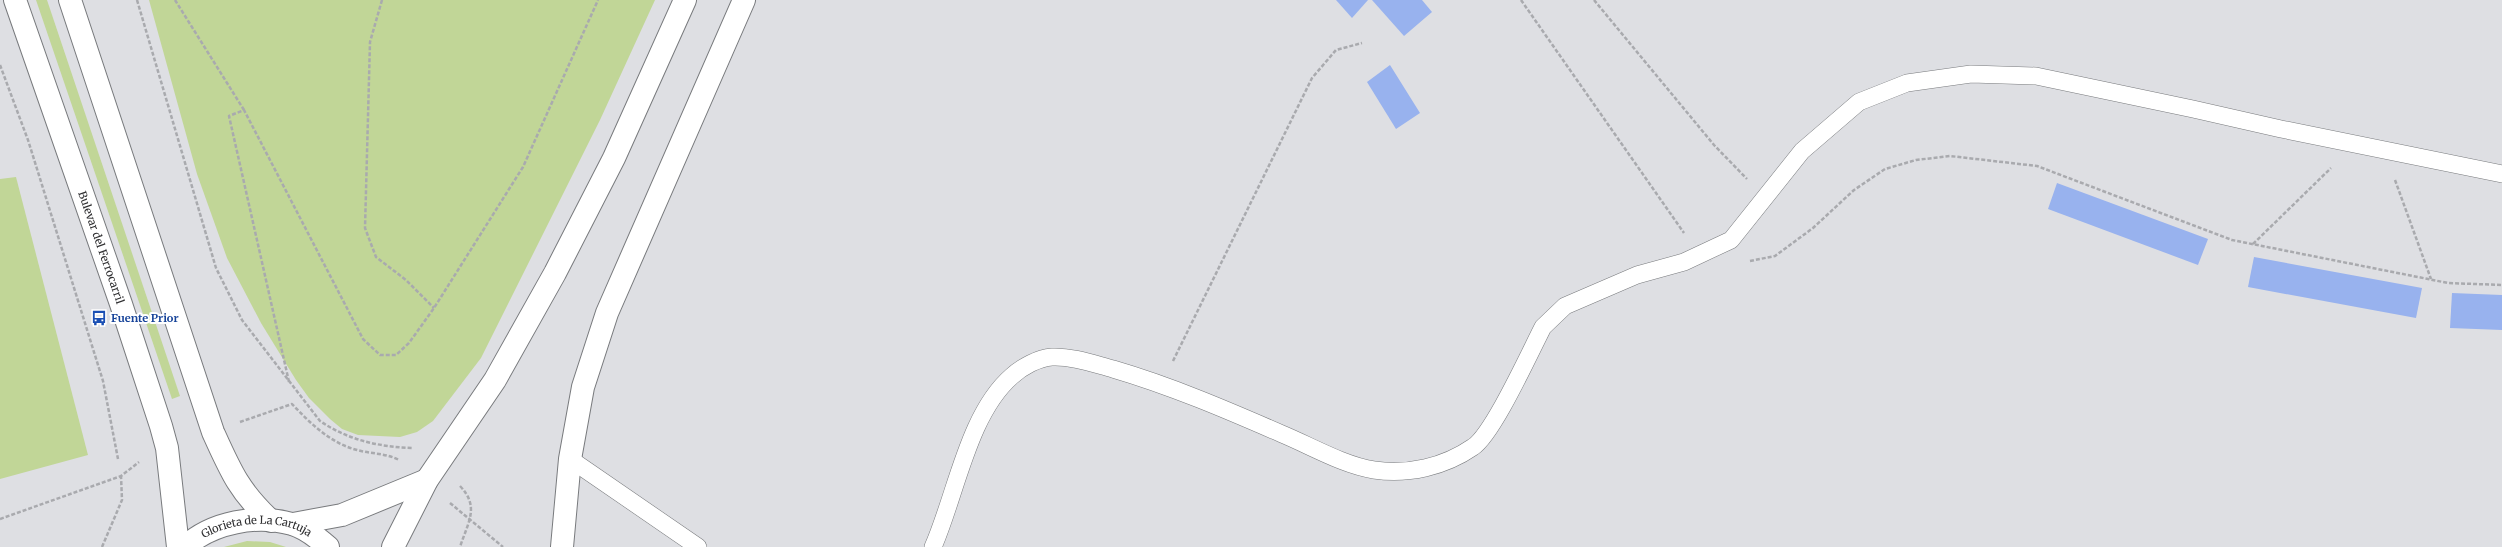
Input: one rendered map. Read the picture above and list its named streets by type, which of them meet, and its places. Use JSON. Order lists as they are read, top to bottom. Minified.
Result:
{"streets":{"main road":["Bulevar del Ferrocarril","Glorieta de La Cartuja"]},"places":{"bus stop":["Fuente Prior"]}}
